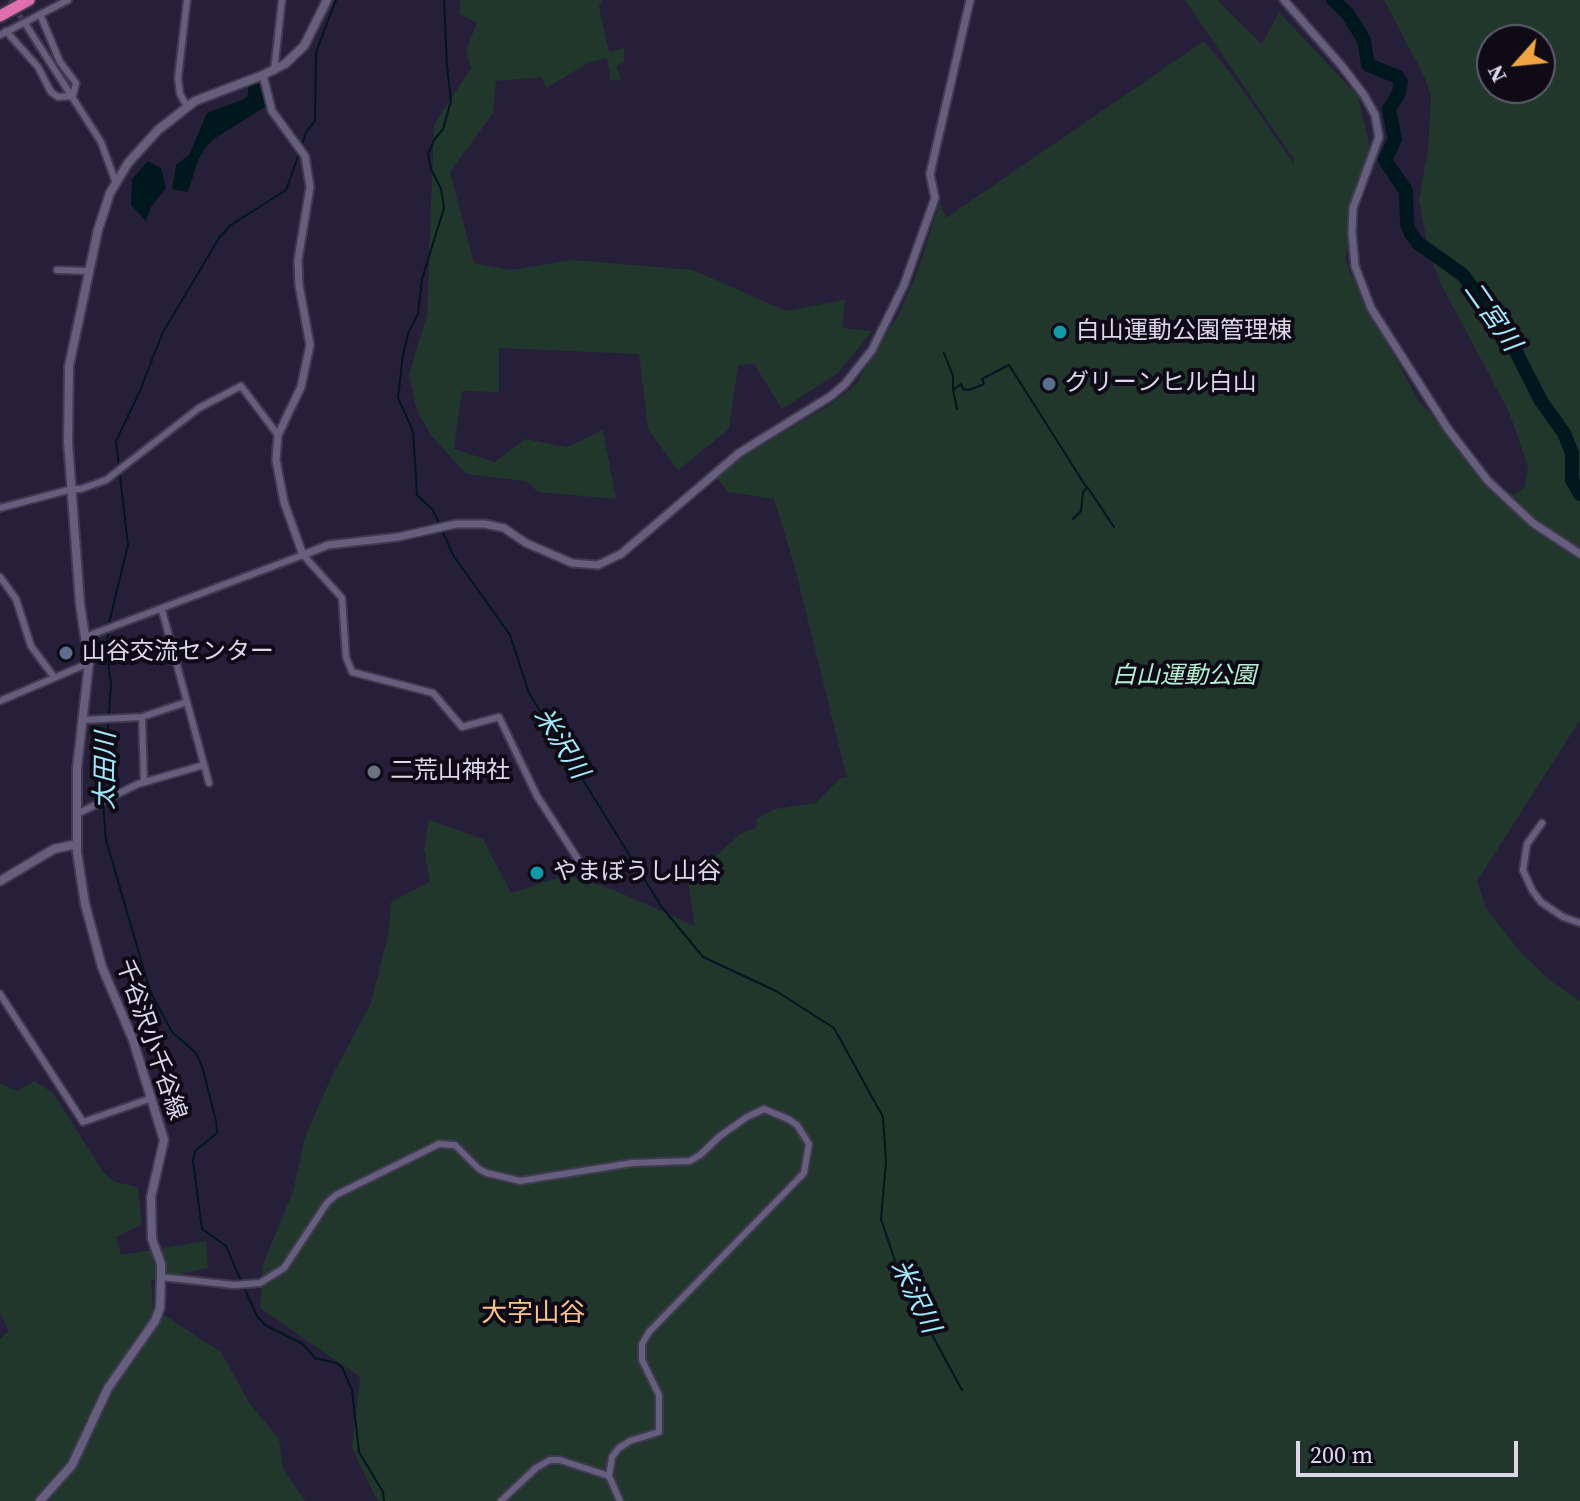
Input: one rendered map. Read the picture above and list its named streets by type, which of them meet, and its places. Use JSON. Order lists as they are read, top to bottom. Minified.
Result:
{"streets":{"main road":["千谷沢小千谷線"]},"districts":["大字山谷"],"water":["二宮川","米沢川","太田川"],"parks":["白山運動公園"],"places":["白山運動公園管理棟","グリーンヒル白山","山谷交流センター","二荒山神社","やまぼうし山谷"],"scale_bar":"200 m","north":"bottom left"}
